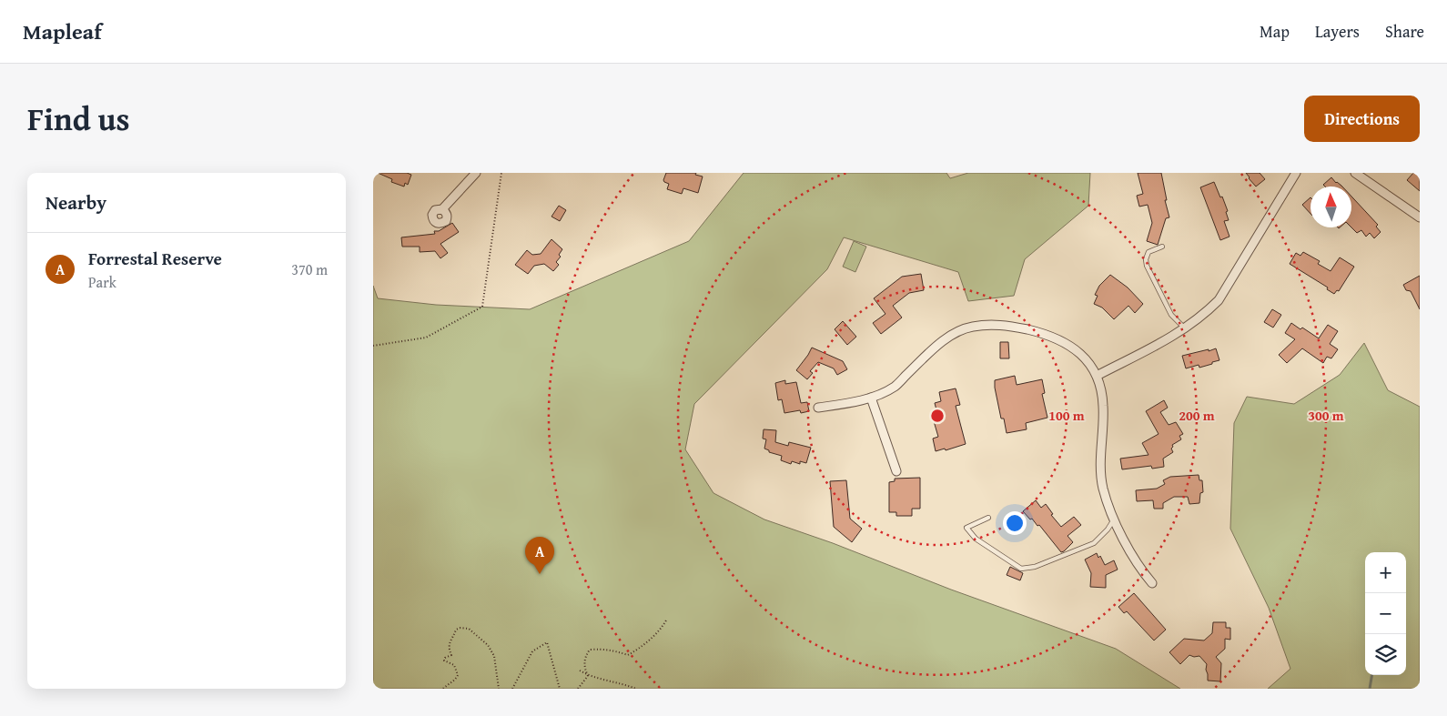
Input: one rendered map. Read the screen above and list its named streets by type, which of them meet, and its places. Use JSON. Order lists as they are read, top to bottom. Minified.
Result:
{"north":"top","page":{"header":"Mapleaf","nav":["Map","Layers","Share"],"title":"Find us","buttons":"Directions","heading":"Nearby","list":[{"mark":"A","name":"Forrestal Reserve","note":"Park","value":"370 m"}],"pins":"A","map_buttons":["+","−"]},"rings":["100 m","200 m","300 m"]}
